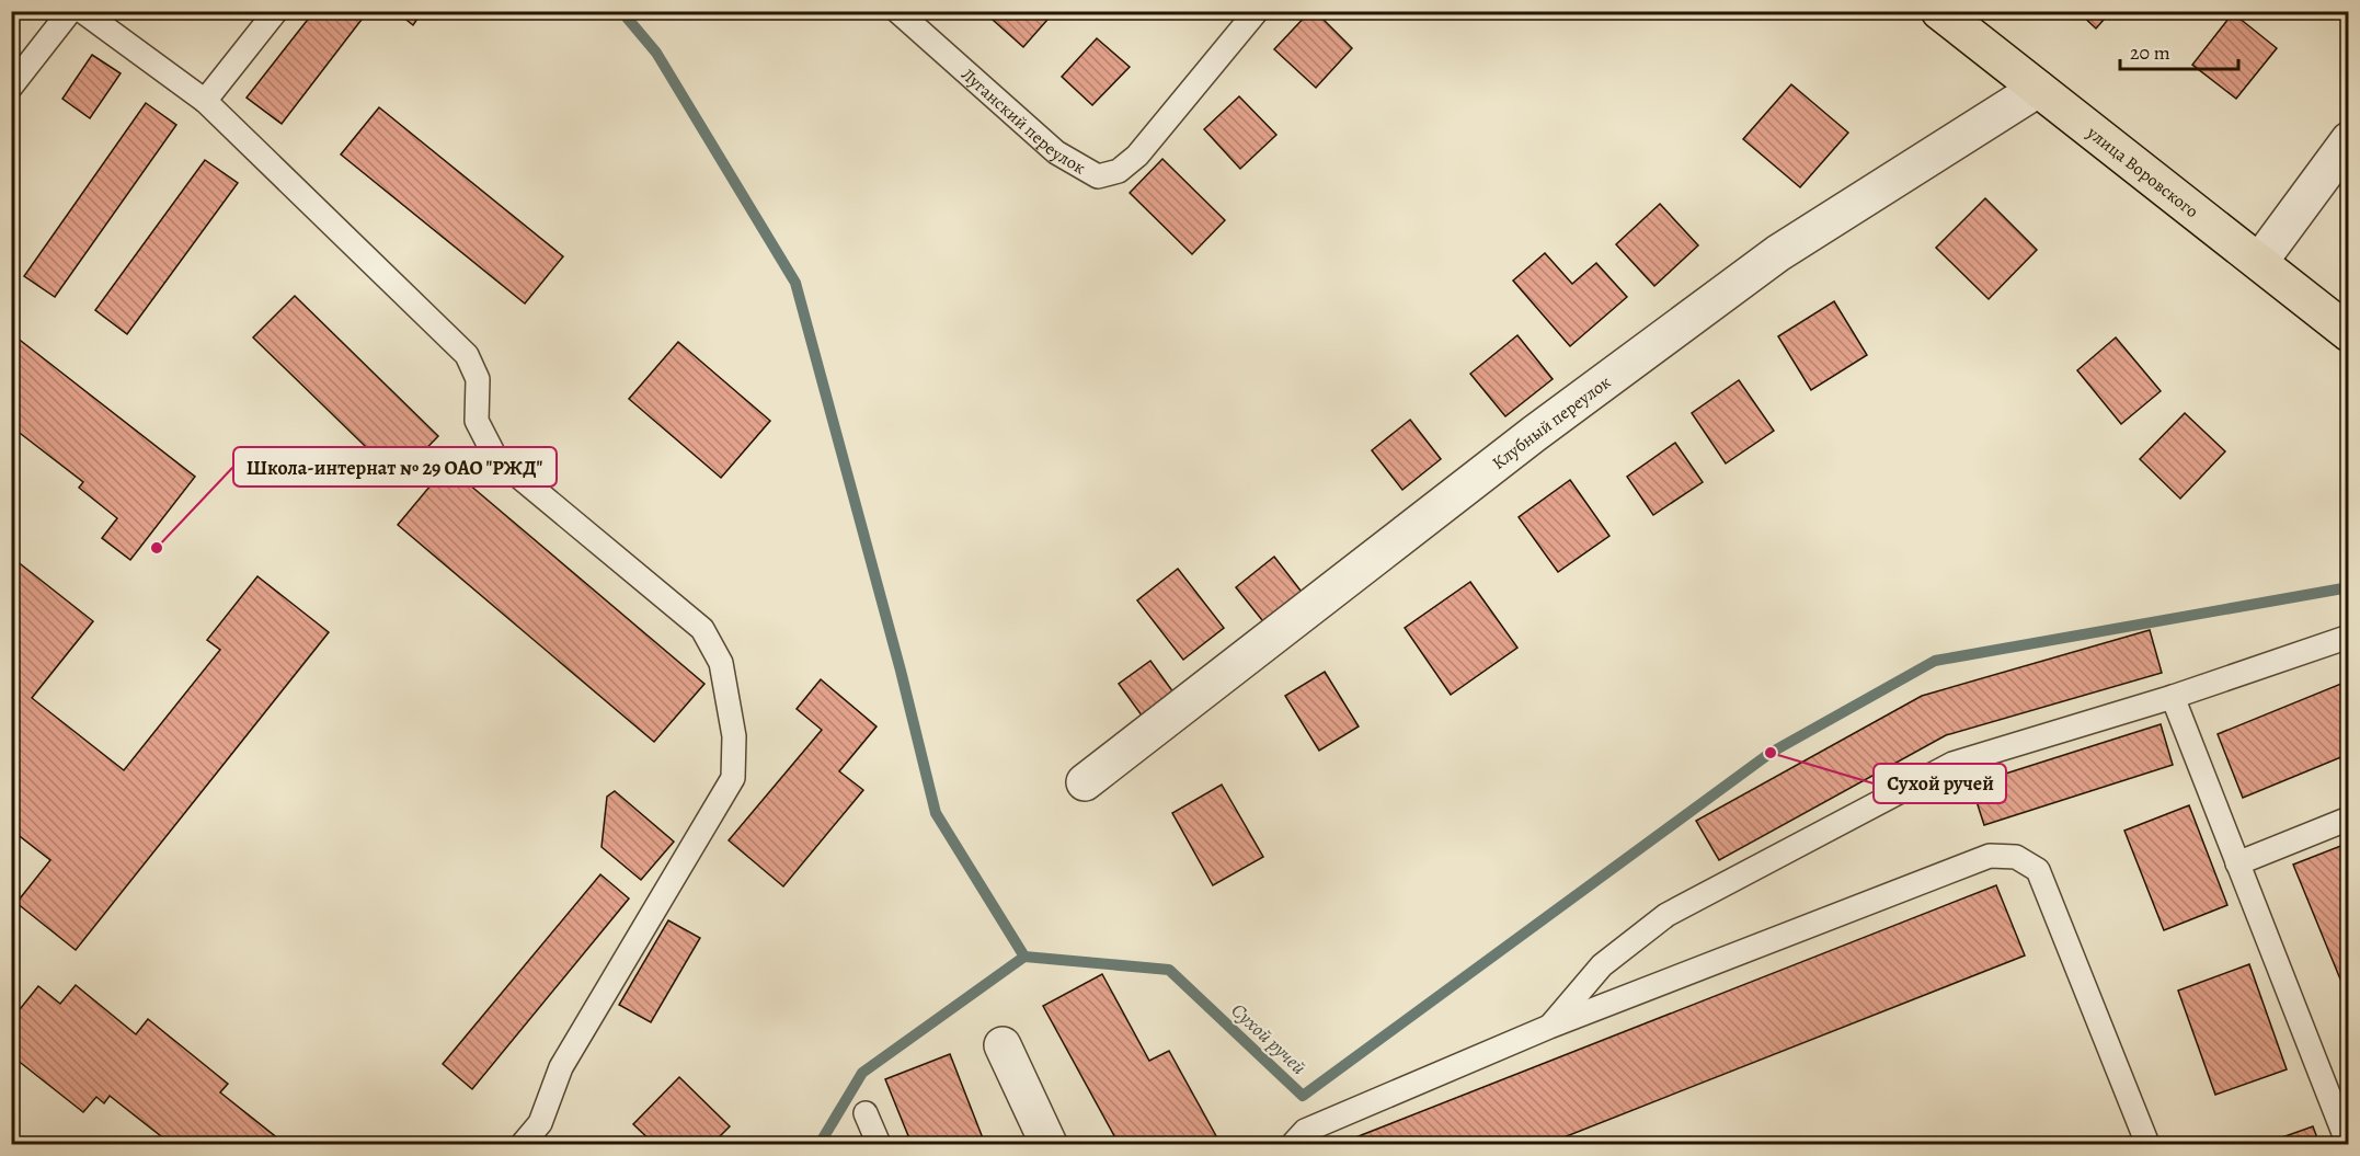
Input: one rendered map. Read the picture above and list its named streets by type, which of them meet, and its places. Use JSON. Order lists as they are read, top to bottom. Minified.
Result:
{"streets":{"main road":["улица Воровского"],"street":["Клубный переулок"],"lane":["Луганский переулок"]},"crossings":[["улица Воровского","Клубный переулок"]],"water":["Сухой ручей"],"places":["Школа-интернат № 29 ОАО \"РЖД\"","Сухой ручей"],"scale_bar":"20 m"}
